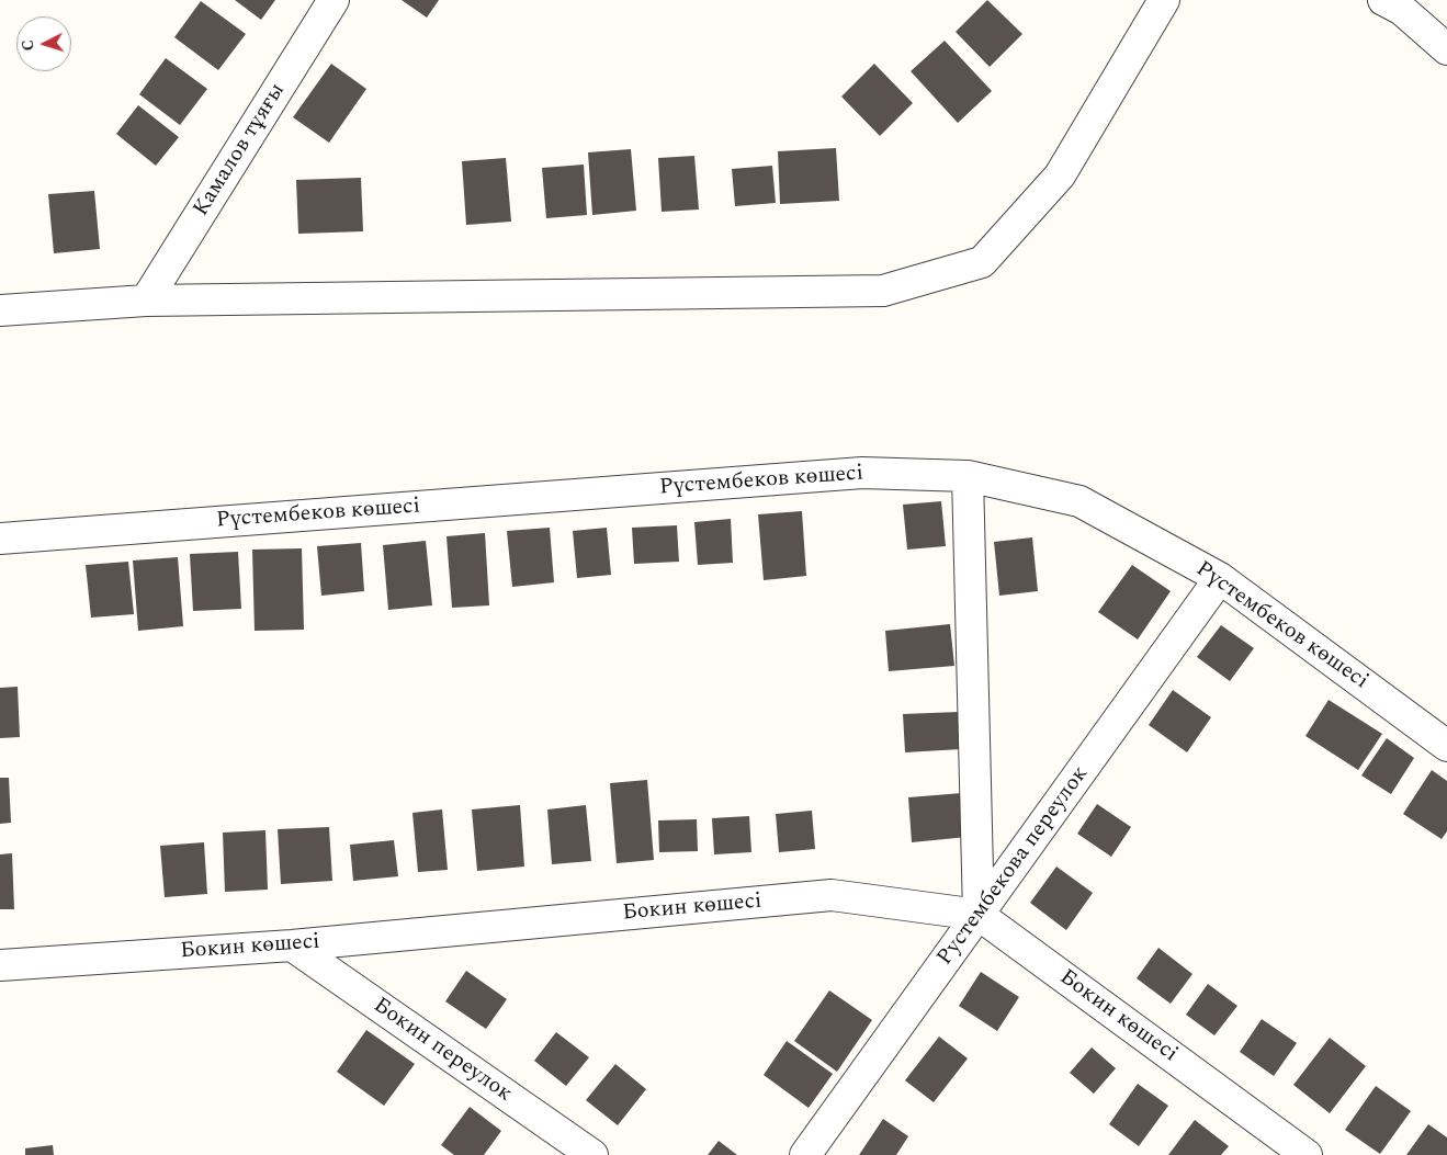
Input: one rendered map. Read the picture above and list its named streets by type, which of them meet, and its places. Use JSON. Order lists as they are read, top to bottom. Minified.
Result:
{"streets":{"street":["Камалов тұяғы","Рүстембеков көшесі","Рустембекова переулок","Бокин көшесі","Бокин переулок"]},"crossings":[["Рүстембеков көшесі","Рустембекова переулок"],["Рустембекова переулок","Бокин көшесі"],["Бокин көшесі","Бокин переулок"]],"north":"left"}
